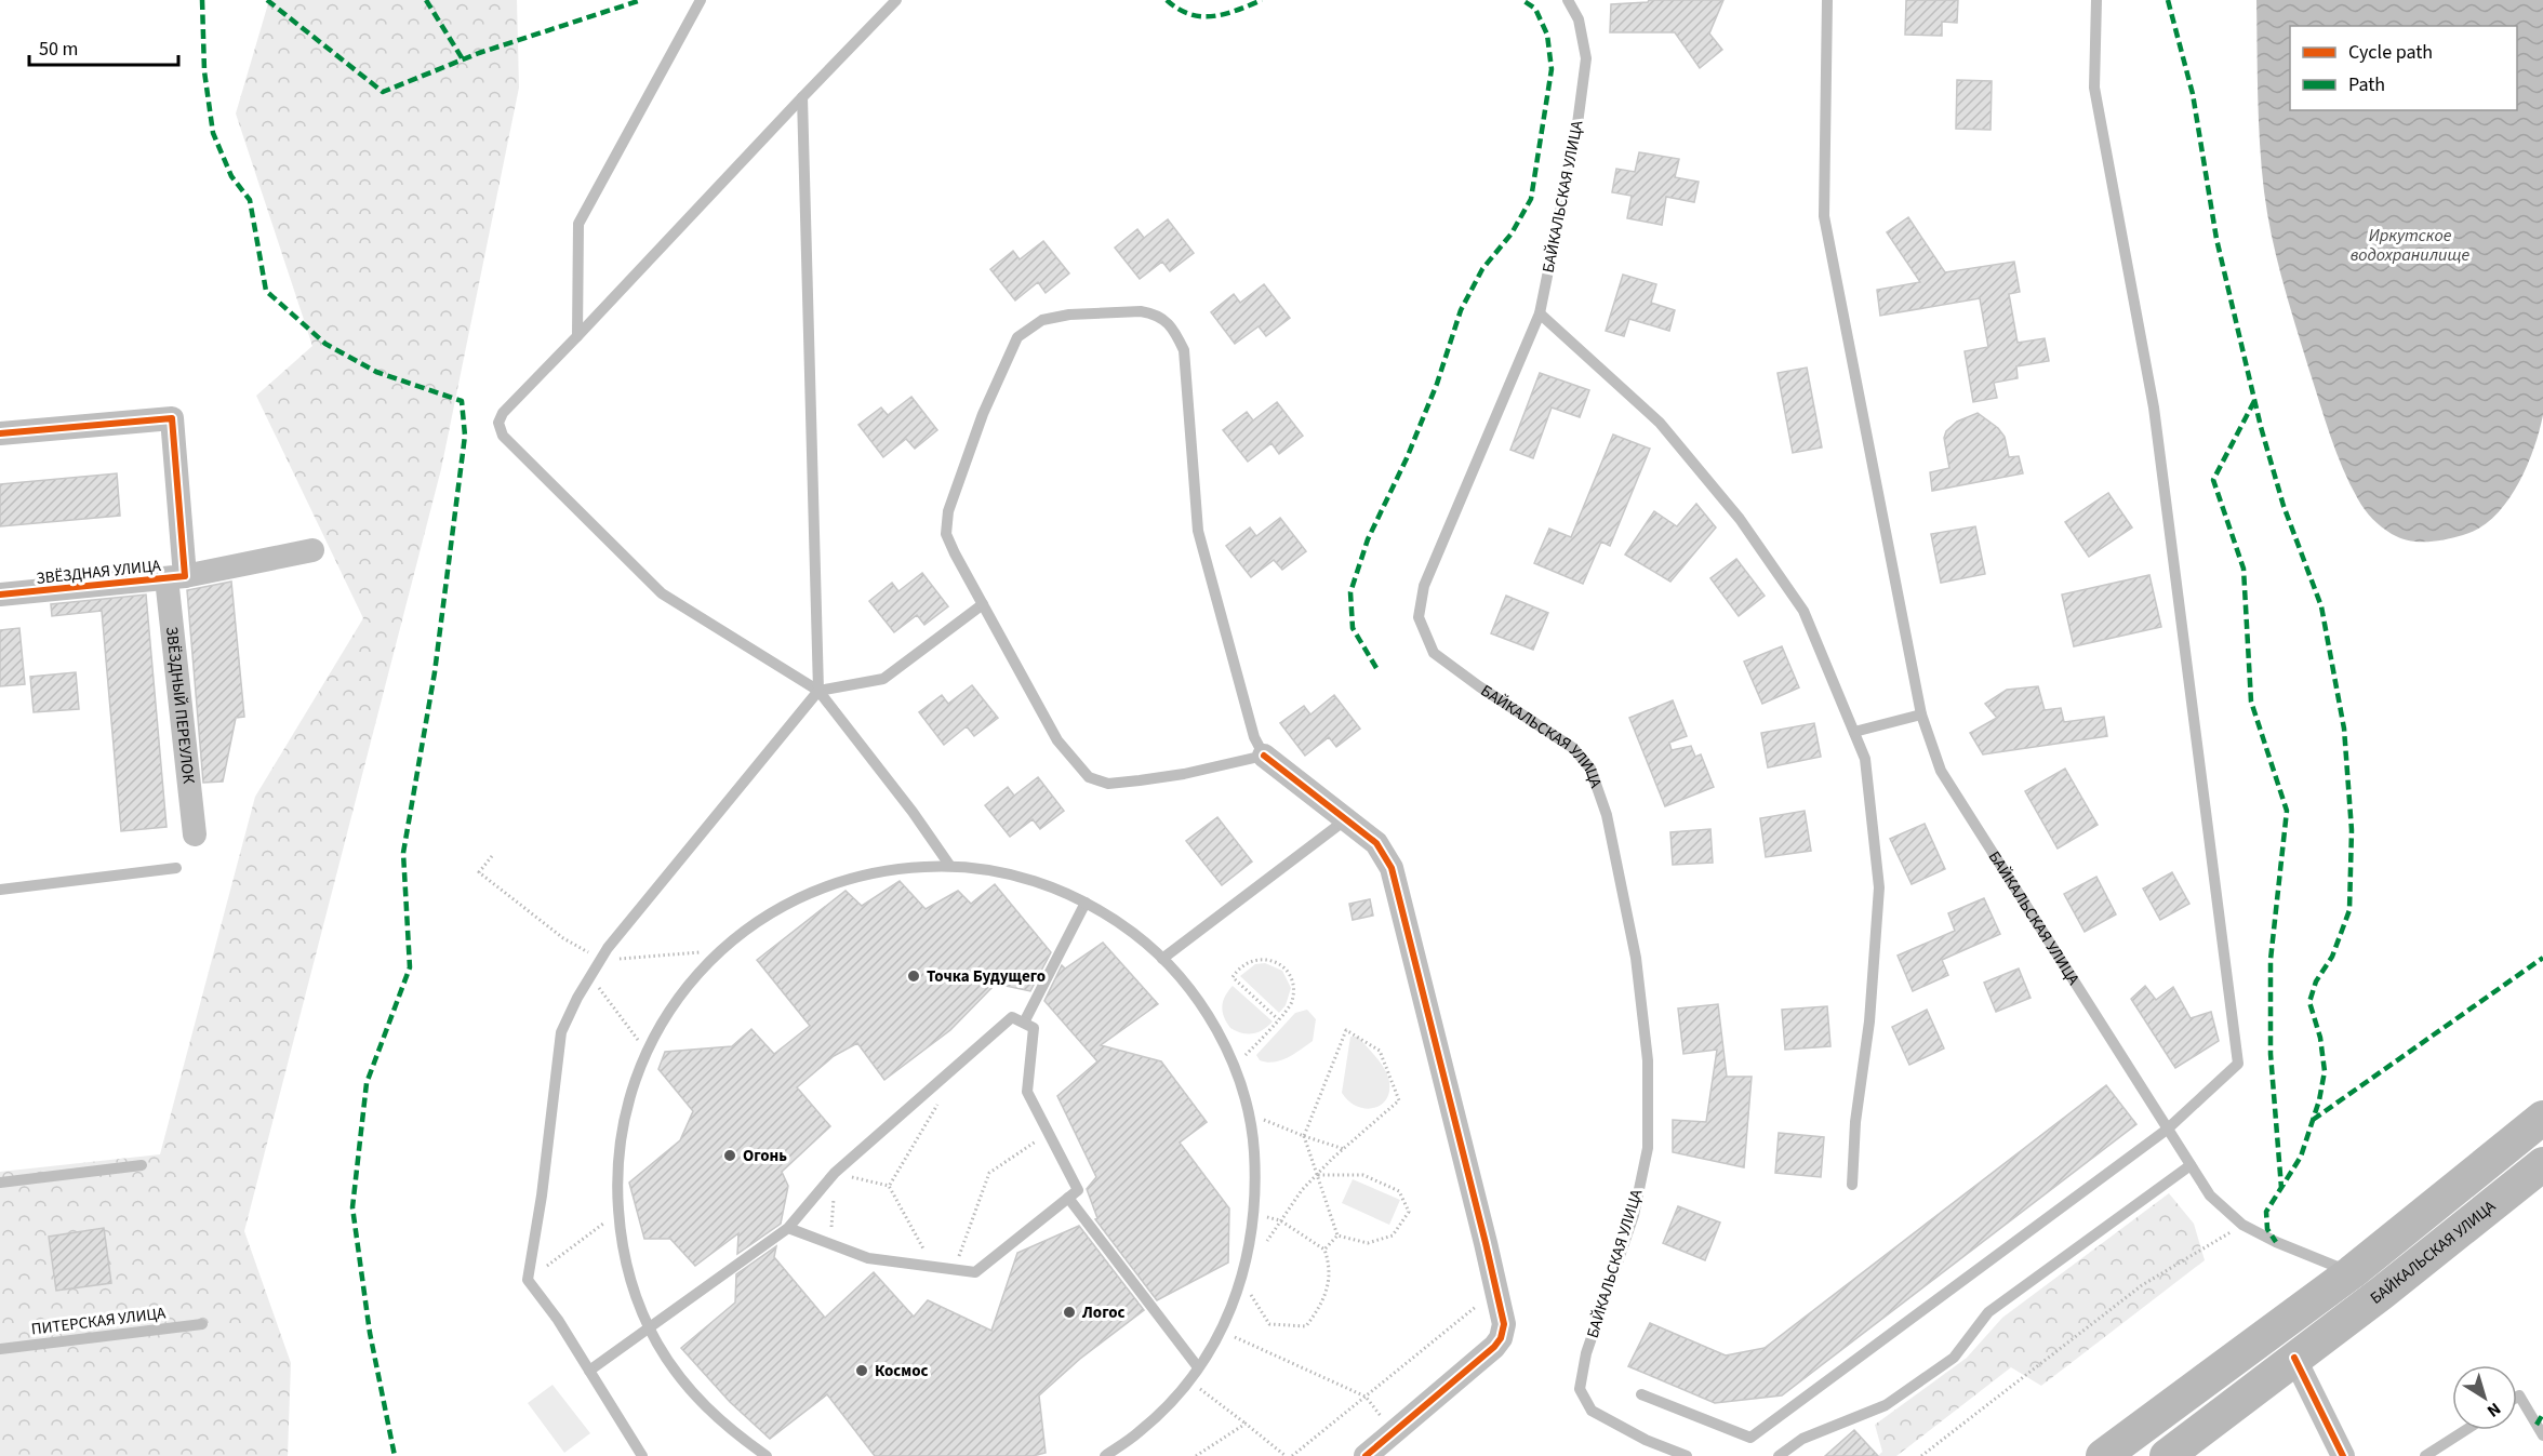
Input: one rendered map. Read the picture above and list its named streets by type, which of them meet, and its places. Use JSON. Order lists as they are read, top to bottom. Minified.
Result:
{"streets":{"main road":["БАЙКАЛЬСКАЯ УЛИЦА"],"street":["ЗВЁЗДНАЯ УЛИЦА","ЗВЁЗДНЫЙ ПЕРЕУЛОК"],"lane":["ПИТЕРСКАЯ УЛИЦА"]},"crossings":[["ЗВЁЗДНАЯ УЛИЦА","ЗВЁЗДНЫЙ ПЕРЕУЛОК"]],"water":["Иркутское водохранилище"],"places":["Точка Будущего","Огонь","Логос","Космос"],"legend":["Cycle path","Path"],"scale_bar":"50 m","north":"bottom right"}
